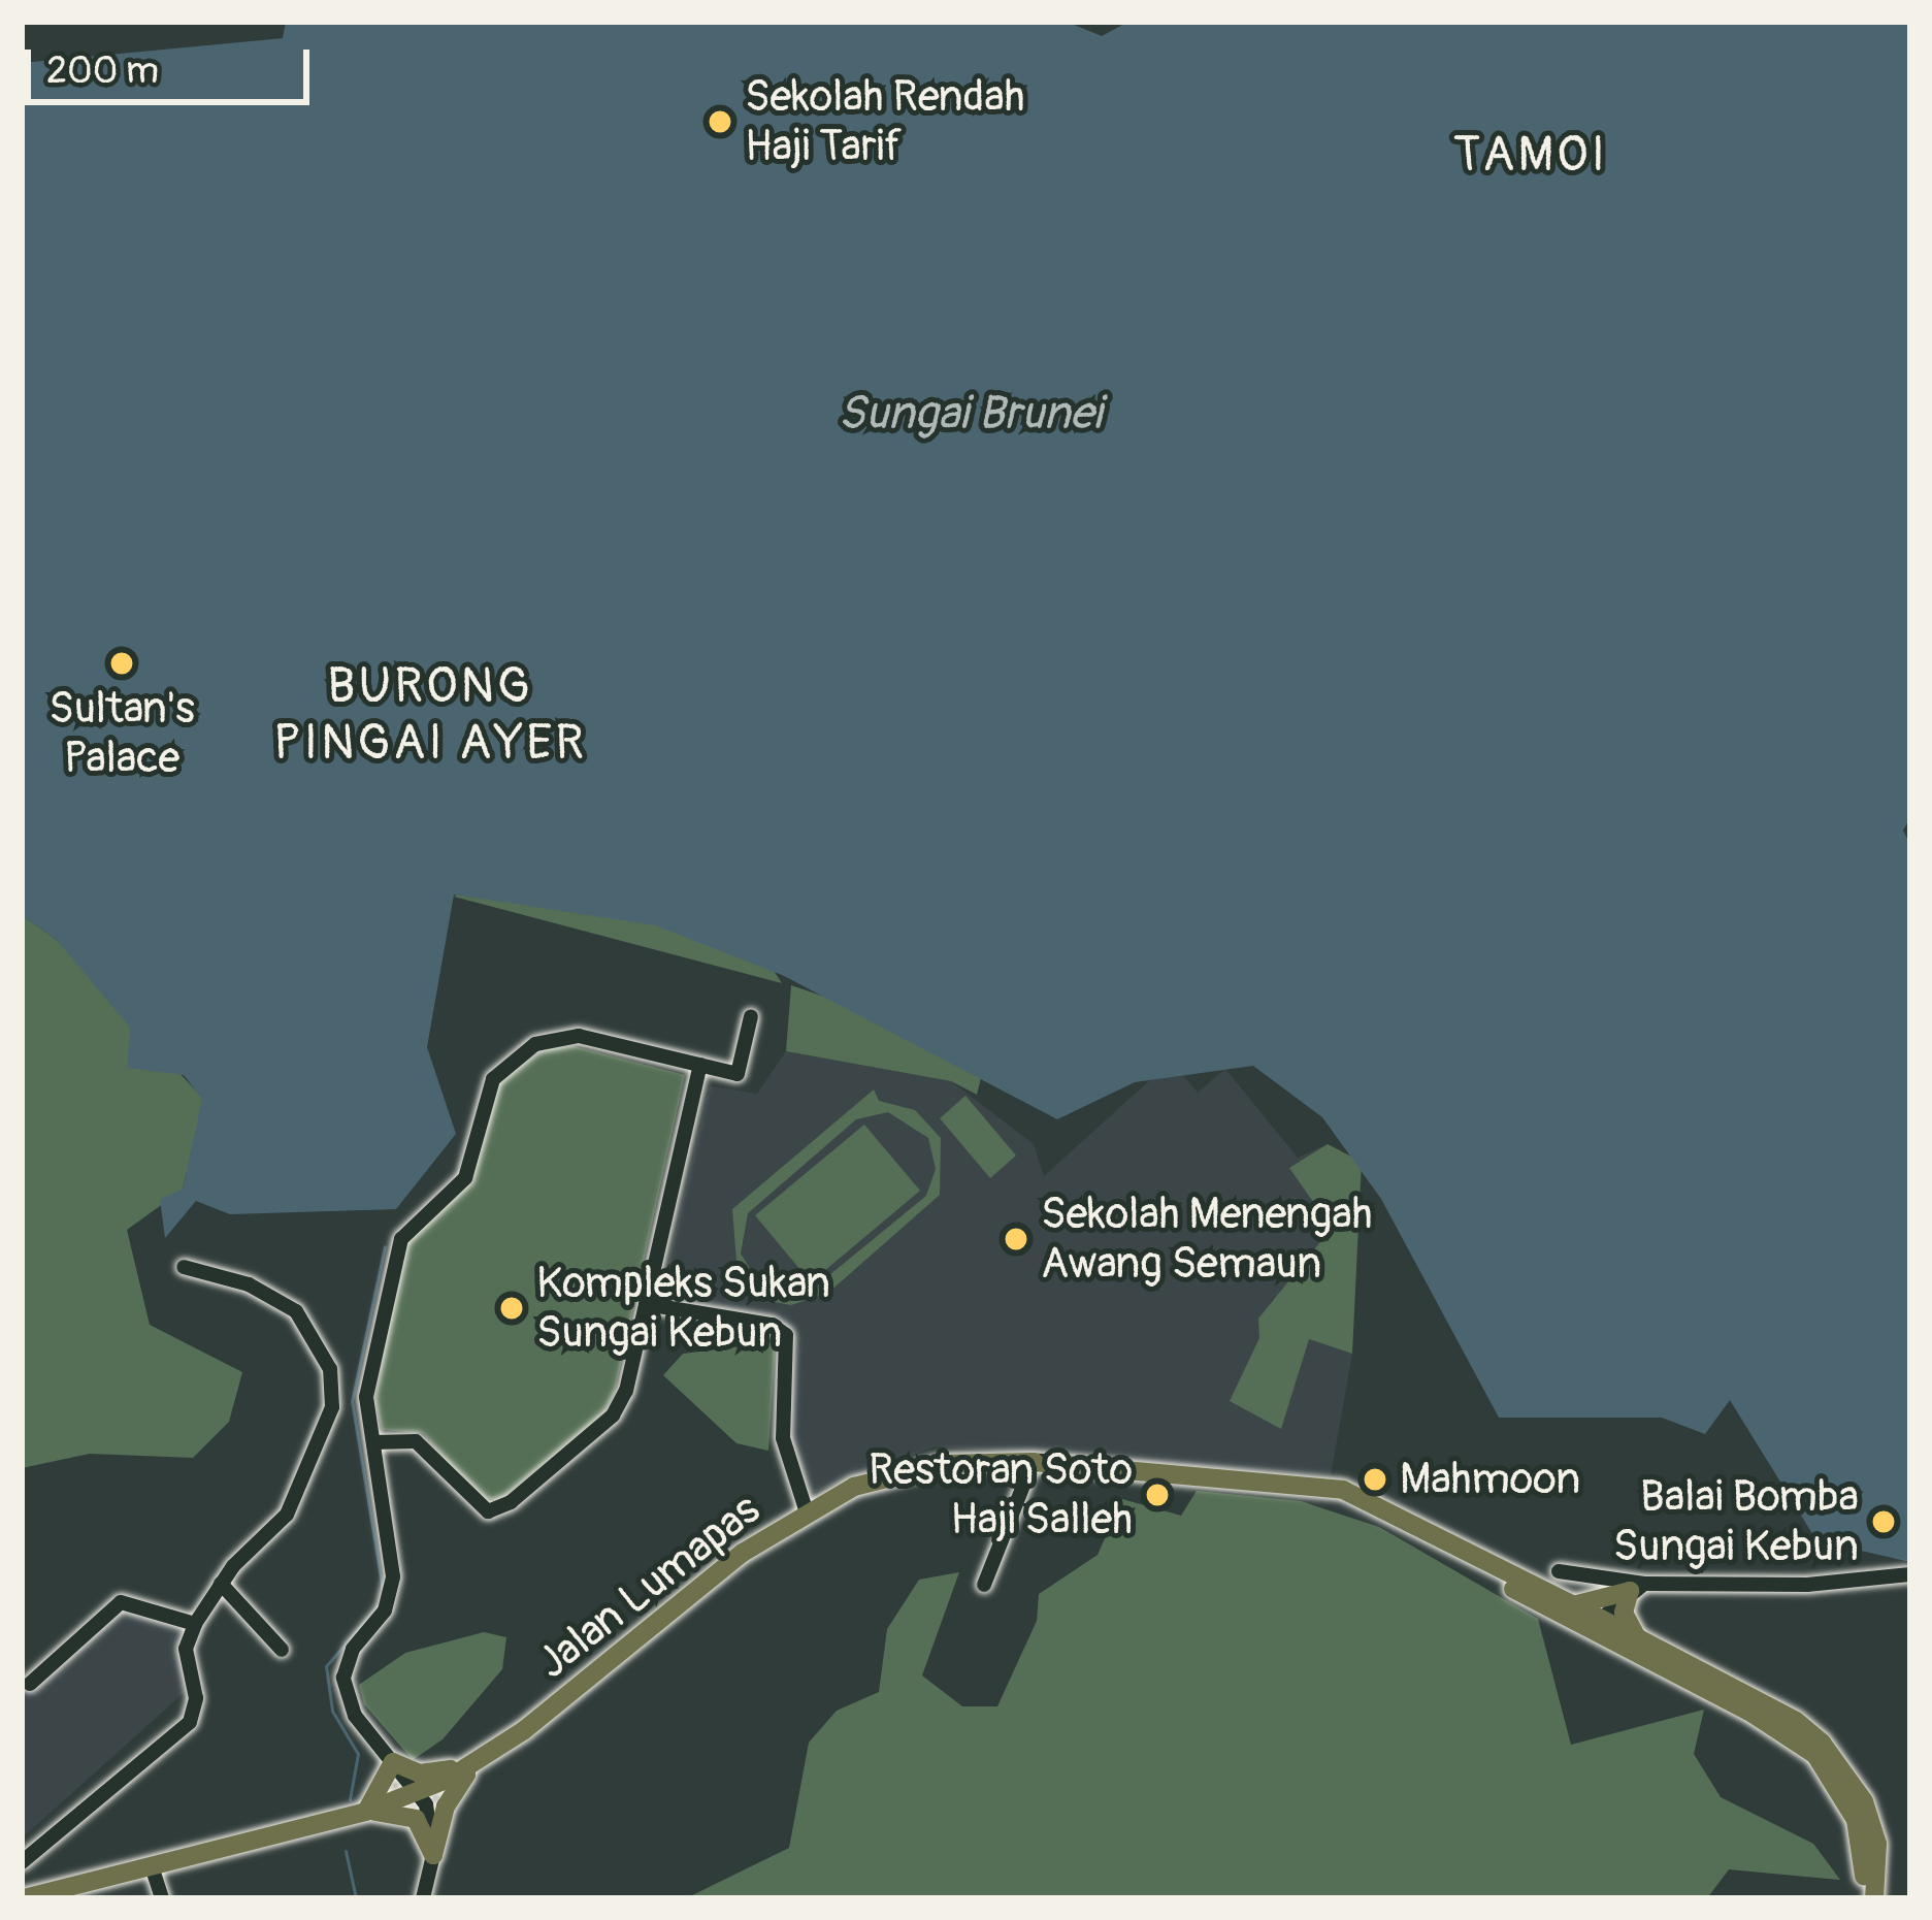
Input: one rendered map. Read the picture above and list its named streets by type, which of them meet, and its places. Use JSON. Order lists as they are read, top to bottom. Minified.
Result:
{"streets":{"main road":["Jalan Lumapas"]},"districts":["TAMOI","BURONG PINGAI AYER"],"water":["Sungai Brunei"],"places":["Sekolah Rendah Haji Tarif","Sultan's Palace","Sekolah Menengah Awang Semaun","Kompleks Sukan Sungai Kebun","Mahmoon","Restoran Soto Haji Salleh","Balai Bomba Sungai Kebun"],"scale_bar":"200 m"}
